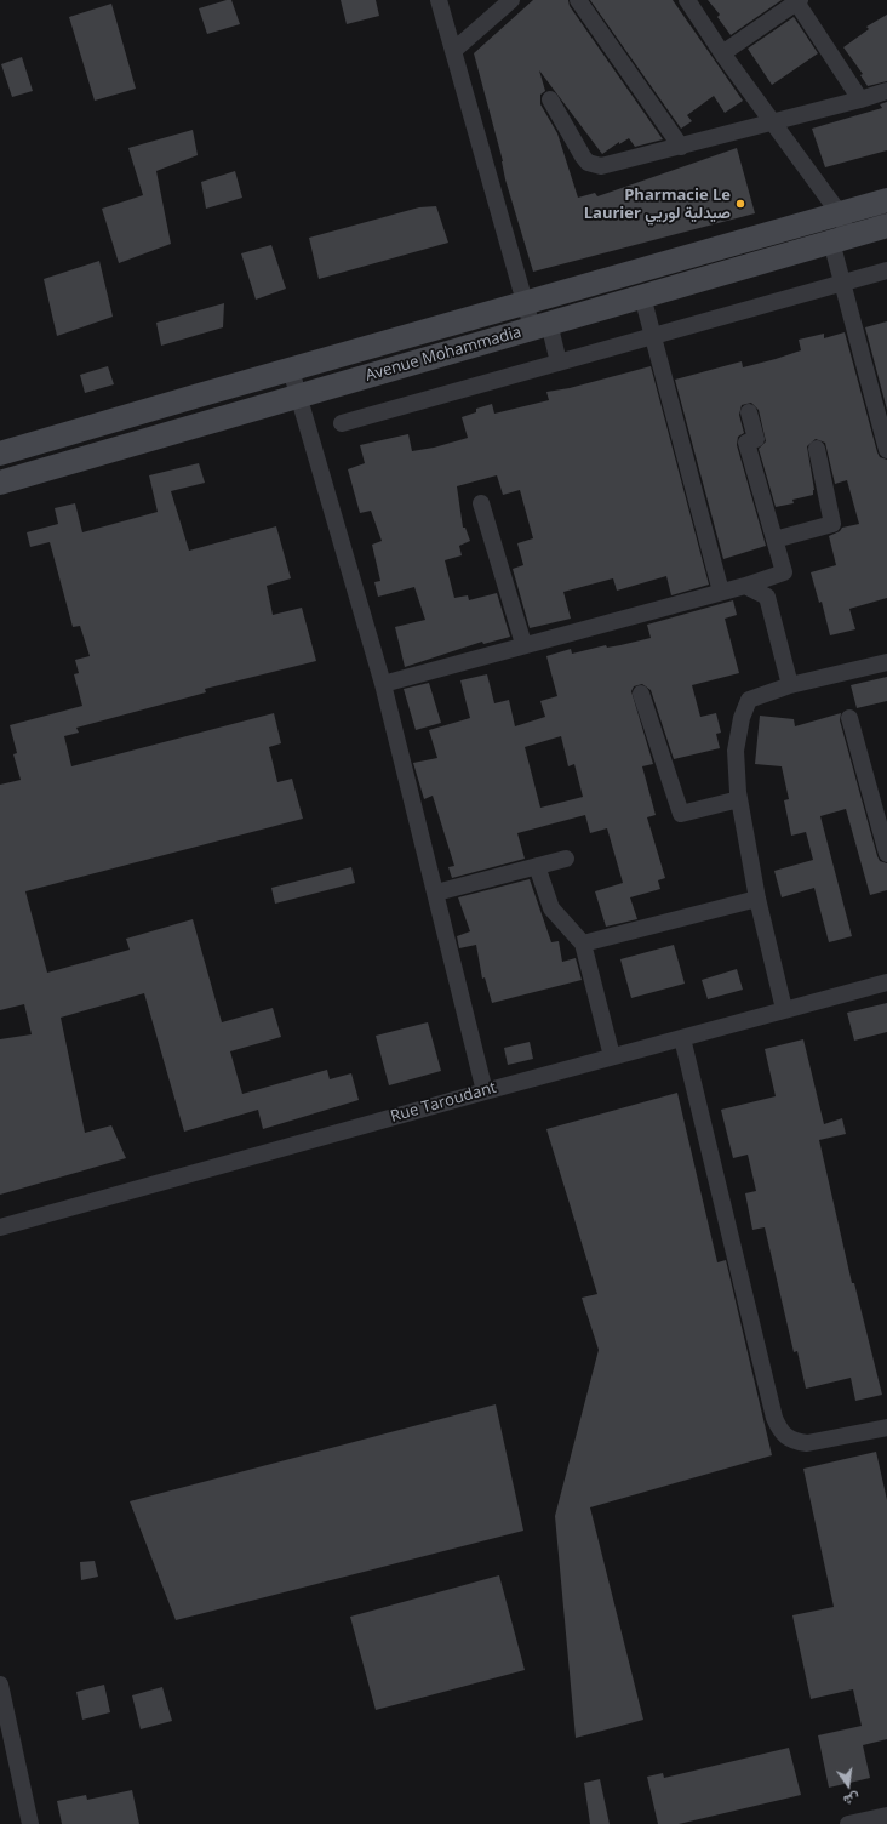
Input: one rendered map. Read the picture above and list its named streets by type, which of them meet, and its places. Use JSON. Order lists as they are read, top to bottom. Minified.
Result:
{"streets":{"street":["Avenue Mohammadia","Rue Taroudant"]},"places":["Pharmacie Le Laurier صيدلية لوريي"],"north":"bottom"}
